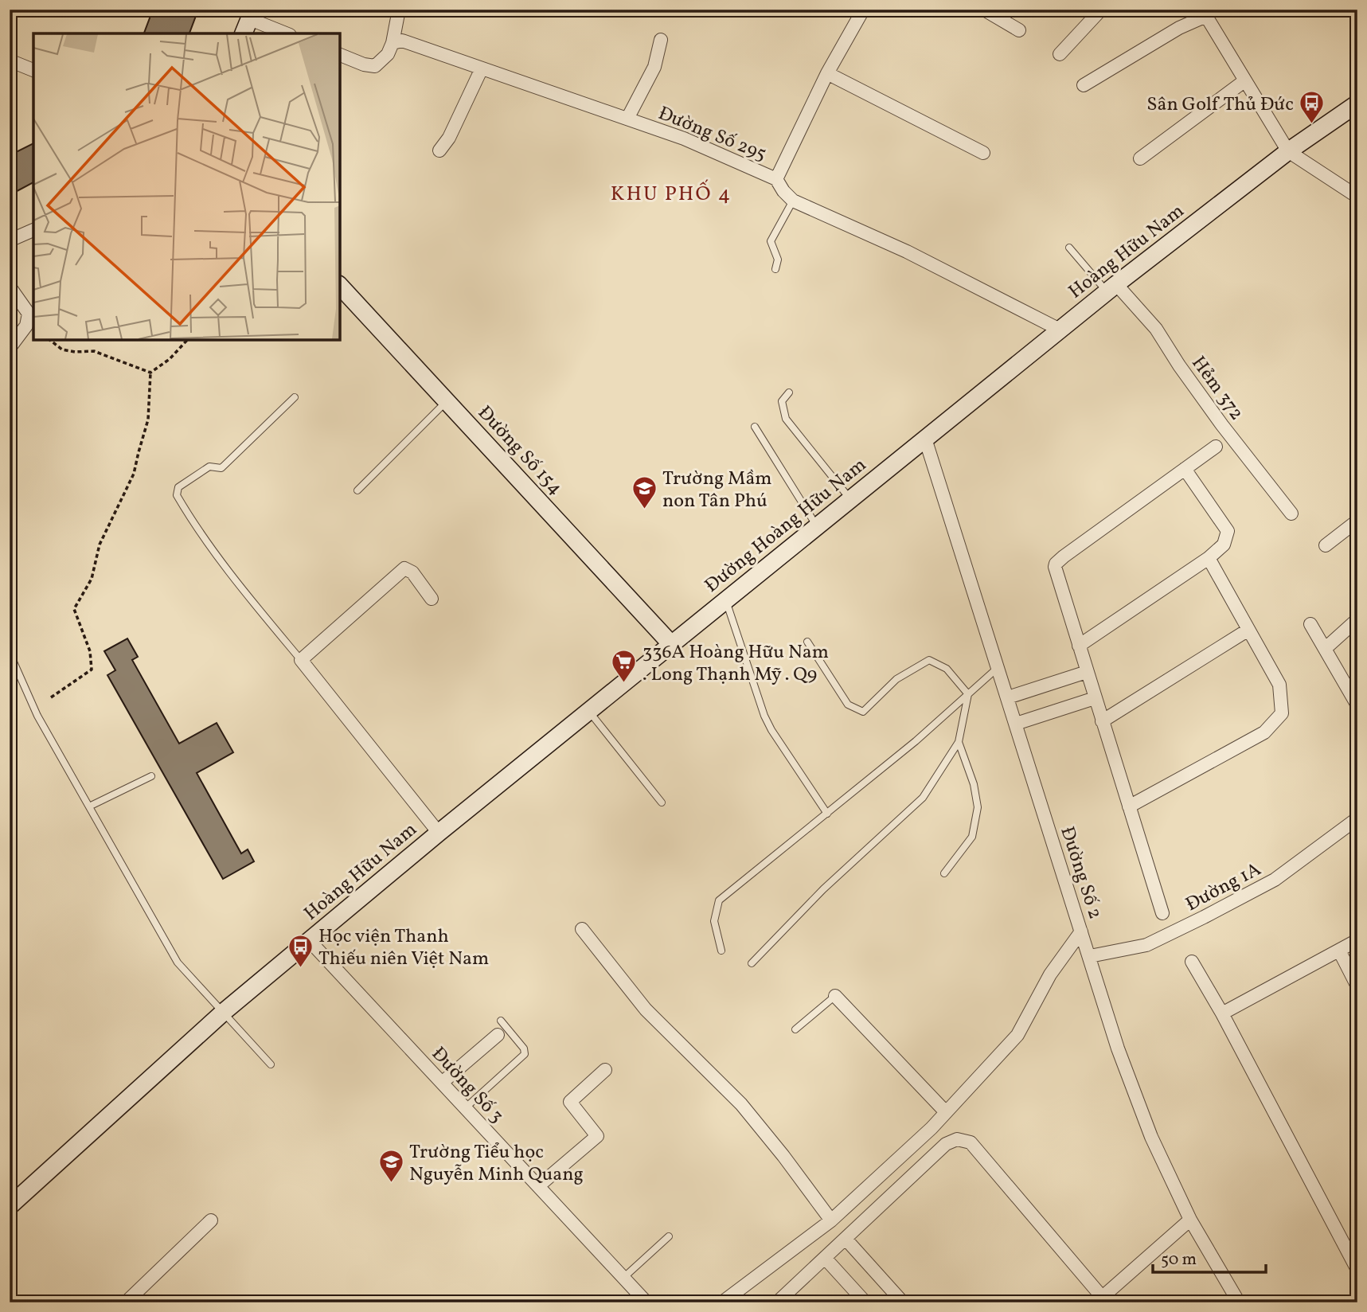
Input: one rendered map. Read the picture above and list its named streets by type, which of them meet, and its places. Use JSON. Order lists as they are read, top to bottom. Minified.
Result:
{"streets":{"main road":["Hoàng Hữu Nam","Đường Số 154","Đường Hoàng Hữu Nam"],"street":["Đường Số 295","Hẻm 372","Đường Số 2","Đường 1A","Đường Số 3"]},"crossings":[["Đường Số 295","Hoàng Hữu Nam"],["Hoàng Hữu Nam","Hẻm 372"],["Hoàng Hữu Nam","Đường Số 154"],["Hoàng Hữu Nam","Đường Hoàng Hữu Nam"],["Hoàng Hữu Nam","Đường Số 2"],["Hoàng Hữu Nam","Đường Số 3"],["Đường Số 154","Đường Hoàng Hữu Nam"],["Đường Hoàng Hữu Nam","Đường Số 2"],["Đường Số 2","Đường 1A"]],"districts":["KHU PHỐ 4"],"places":{"bus stop":["Sân Golf Thủ Đức","Học viện Thanh Thiếu niên Việt Nam"],"school or university":["Trường Mầm non Tân Phú","Trường Tiểu học Nguyễn Minh Quang"],"supermarket":["336A Hoàng Hữu Nam . Long Thạnh Mỹ . Q9"]},"scale_bar":"50 m"}
